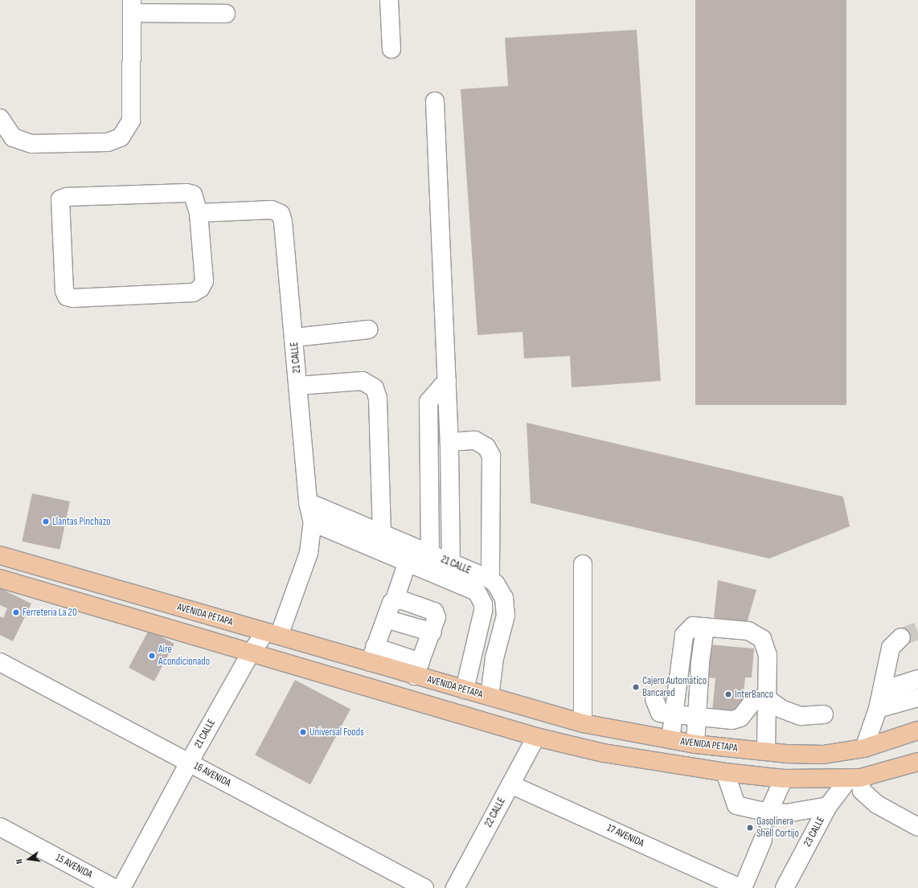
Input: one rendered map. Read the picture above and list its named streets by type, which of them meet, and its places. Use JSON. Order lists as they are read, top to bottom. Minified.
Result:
{"streets":{"main road":["AVENIDA PETAPA"],"street":["21 CALLE","16 AVENIDA","22 CALLE","23 CALLE","17 AVENIDA","15 AVENIDA"]},"crossings":[["21 CALLE","AVENIDA PETAPA"],["21 CALLE","16 AVENIDA"],["22 CALLE","17 AVENIDA"]],"places":["Llantas Pinchazo","Ferreteria La 20","Aire Acondicionado","Cajero Automático Bancared","InterBanco","Universal Foods","Gasolinera Shell Cortijo"],"north":"left"}
